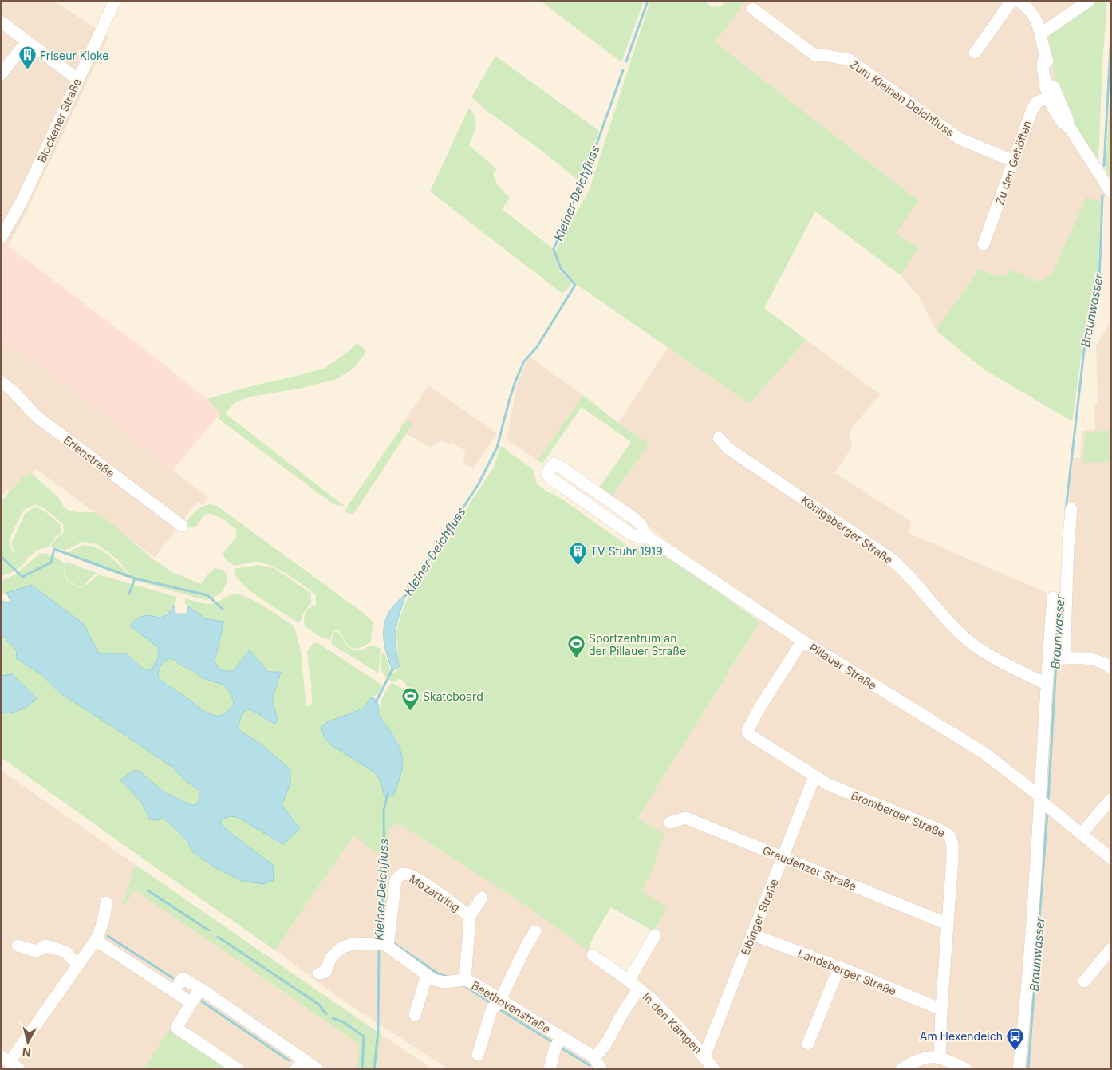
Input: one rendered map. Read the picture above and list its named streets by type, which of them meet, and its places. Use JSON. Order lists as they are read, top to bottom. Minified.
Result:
{"streets":{"street":["Zum Kleinen Deichfluss","Blockener Straße","Zu den Gehöften","Erlenstraße","Königsberger Straße","Pillauer Straße","Bromberger Straße","Graudenzer Straße","Mozartring","Elbinger Straße","Landsberger Straße","Beethovenstraße","In den Kämpen"]},"crossings":[["Zum Kleinen Deichfluss","Zu den Gehöften"],["Pillauer Straße","Bromberger Straße"],["Bromberger Straße","Graudenzer Straße"],["Bromberger Straße","Elbinger Straße"],["Bromberger Straße","Landsberger Straße"],["Graudenzer Straße","Elbinger Straße"],["Mozartring","Beethovenstraße"],["Elbinger Straße","Landsberger Straße"],["Elbinger Straße","In den Kämpen"]],"water":["Kleiner Deichfluss","Braunwasser"],"places":{"building":["Friseur Kloke","TV Stuhr 1919"],"sports":["Sportzentrum an der Pillauer Straße","Skateboard"],"bus stop":["Am Hexendeich"]},"north":"bottom"}
